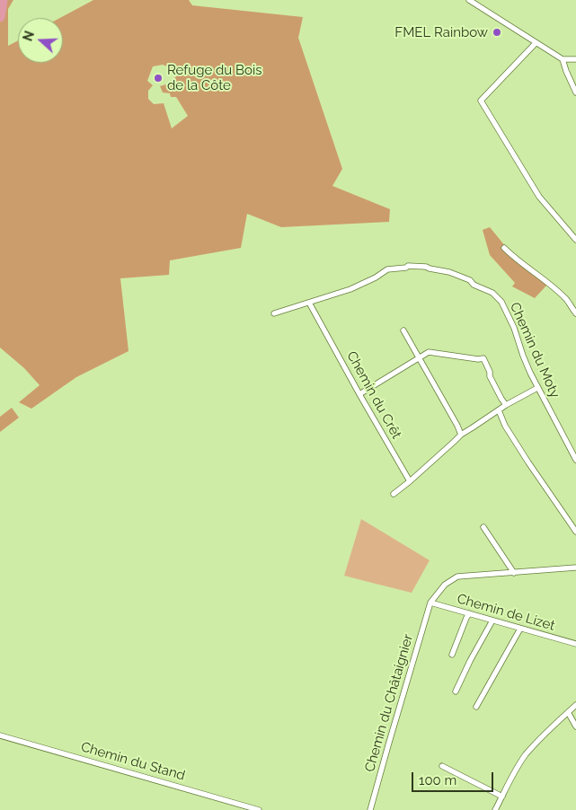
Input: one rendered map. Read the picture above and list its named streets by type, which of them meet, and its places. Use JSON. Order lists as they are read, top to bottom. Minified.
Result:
{"streets":{"street":["Chemin du Moty","Chemin du Crêt","Chemin de Lizet","Chemin du Châtaignier","Chemin du Stand"]},"crossings":[["Chemin du Moty","Chemin du Crêt"],["Chemin de Lizet","Chemin du Châtaignier"]],"places":["FMEL Rainbow","Refuge du Bois de la Côte"],"scale_bar":"100 m","north":"left"}
